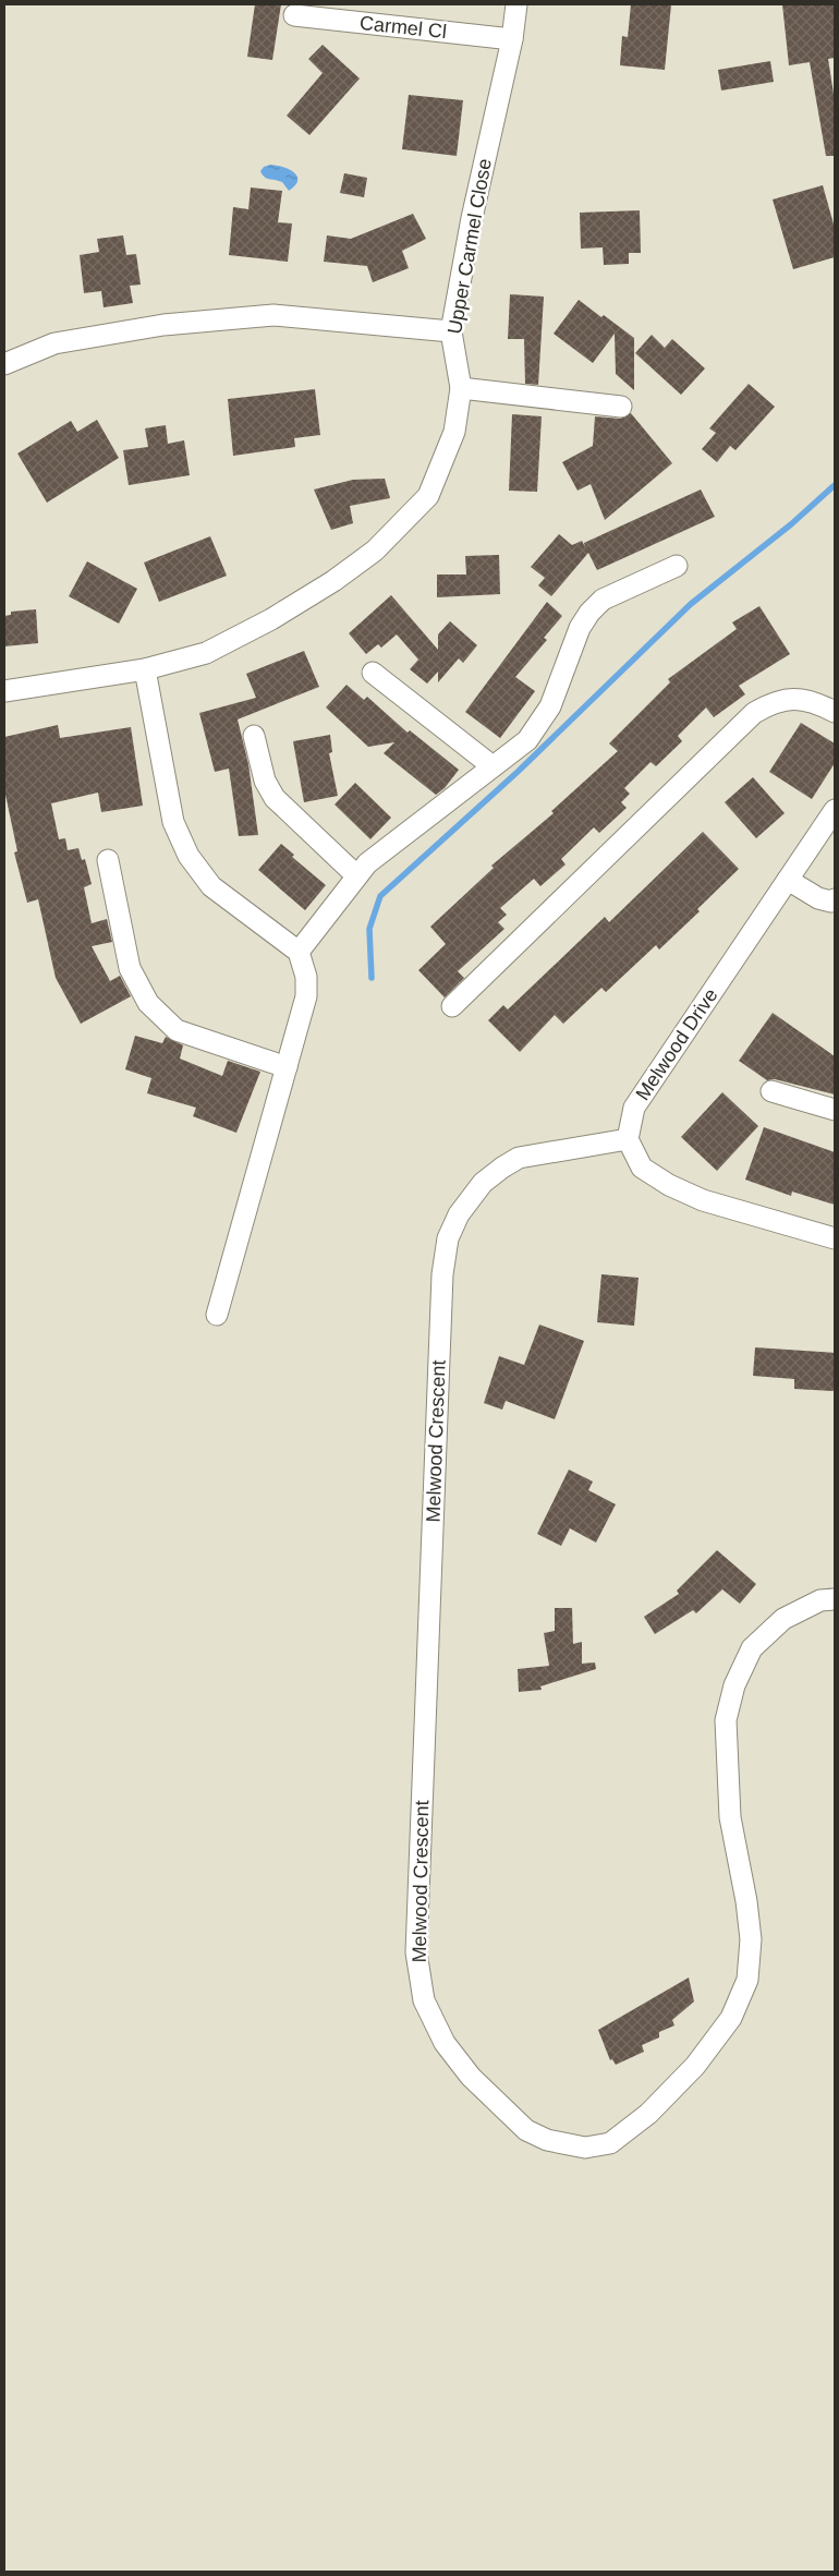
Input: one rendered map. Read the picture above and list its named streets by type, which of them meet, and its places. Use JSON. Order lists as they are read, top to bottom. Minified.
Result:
{"streets":{"street":["Carmel Cl","Upper Carmel Close","Melwood Drive","Melwood Crescent"]},"crossings":[["Carmel Cl","Upper Carmel Close"],["Melwood Drive","Melwood Crescent"]]}
